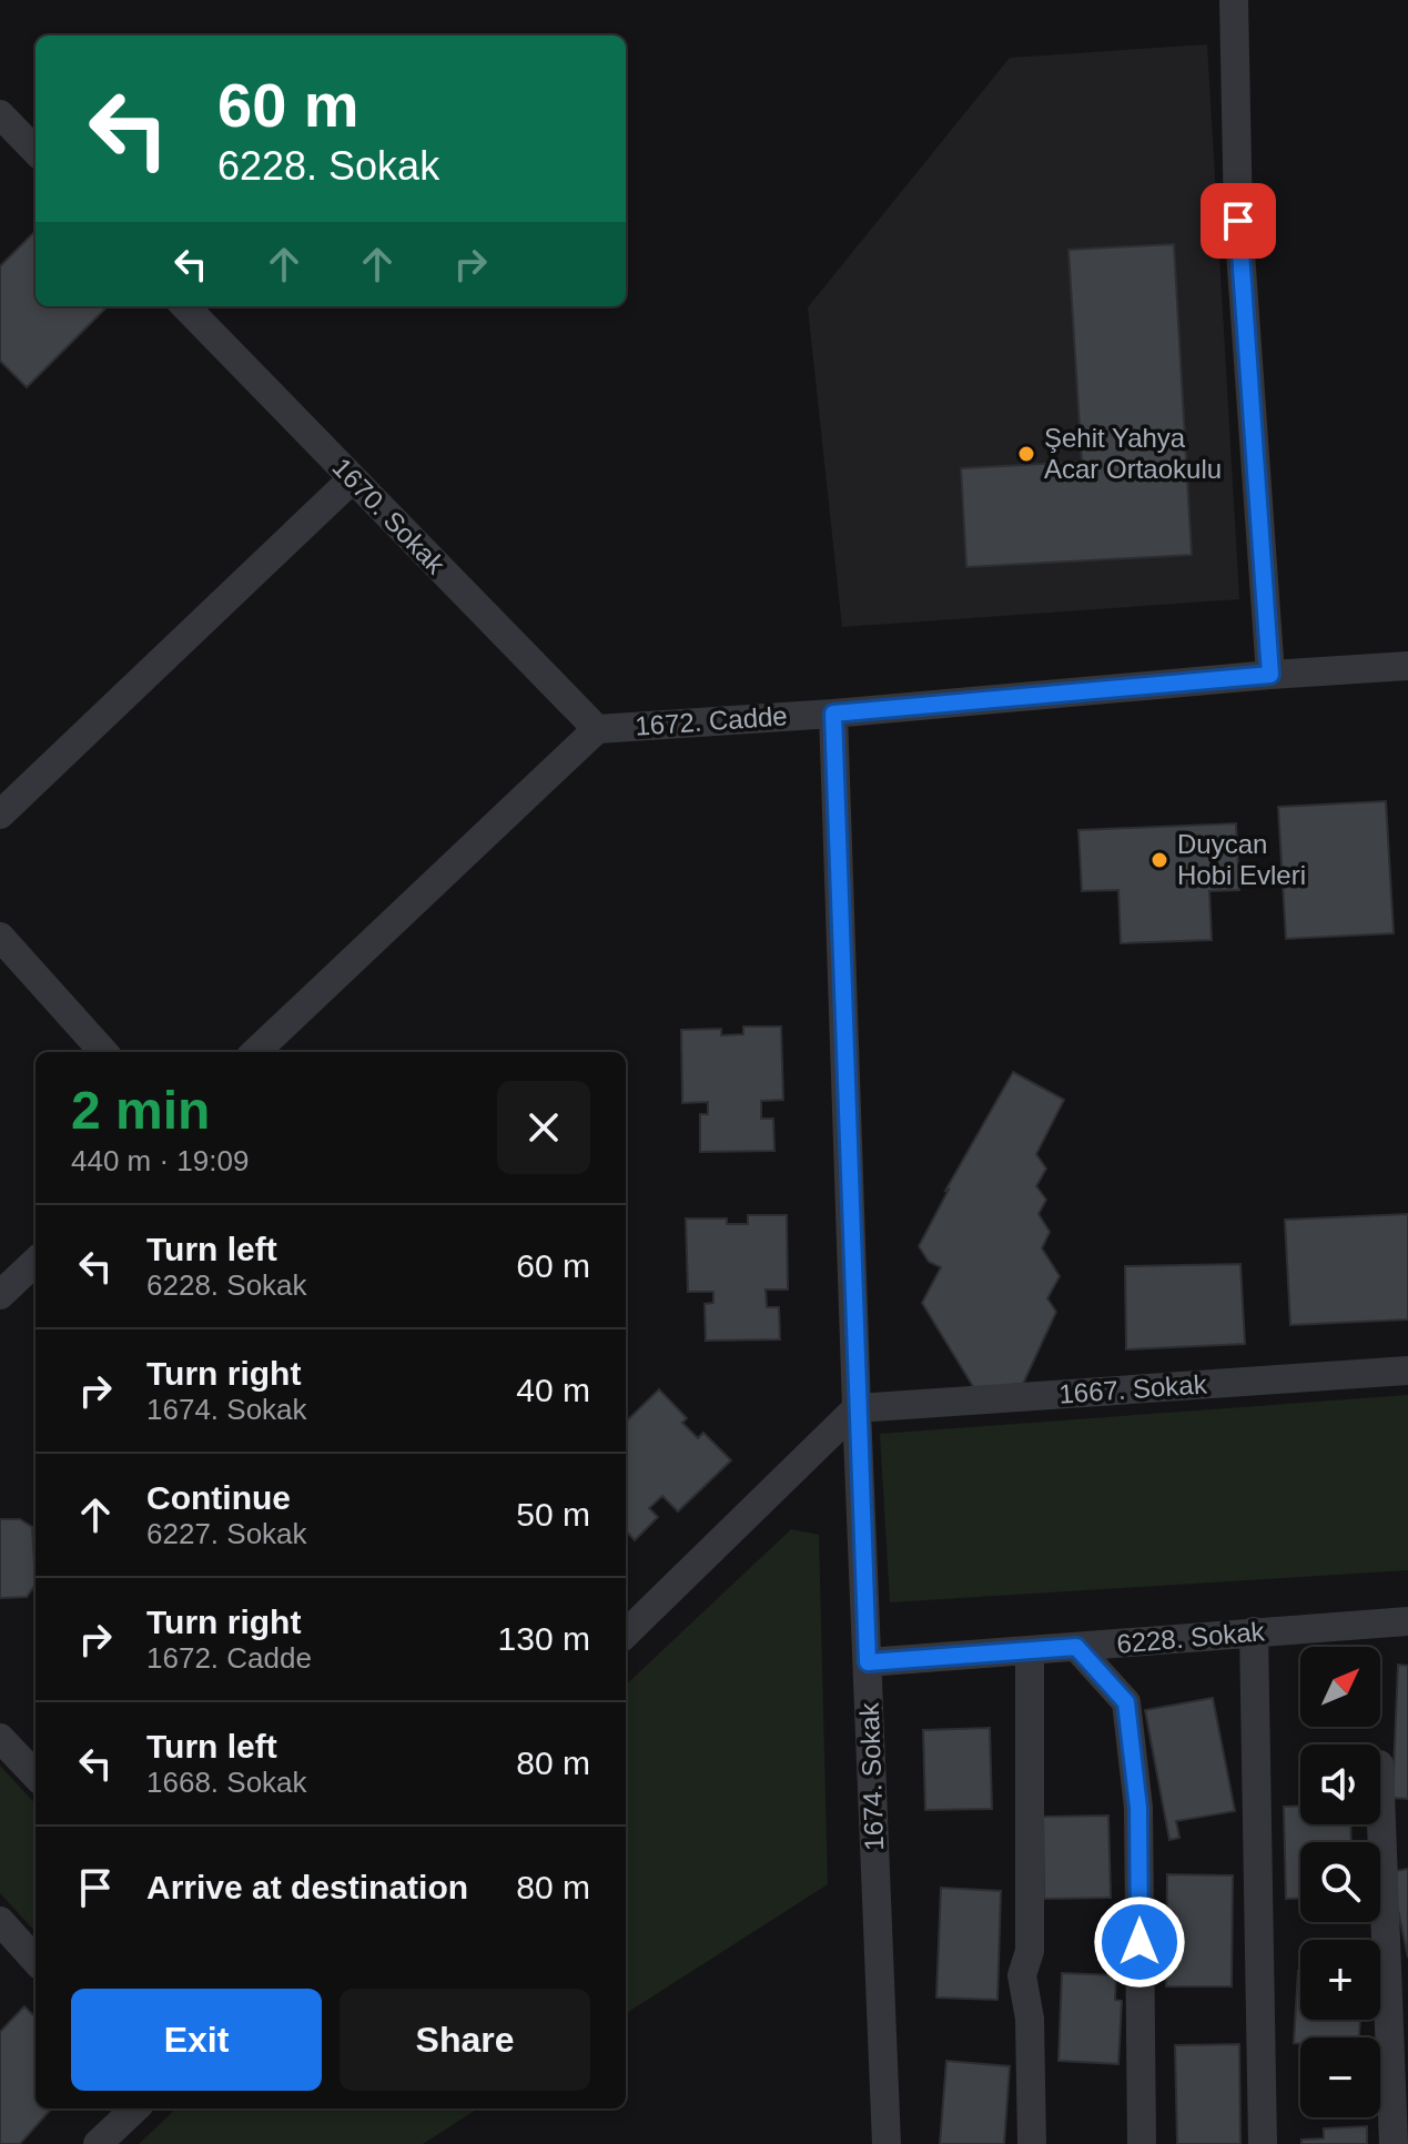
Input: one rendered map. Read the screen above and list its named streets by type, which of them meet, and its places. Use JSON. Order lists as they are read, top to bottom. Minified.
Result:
{"streets":{"street":["1670. Sokak","1672. Cadde","1667. Sokak","6228. Sokak","1674. Sokak"]},"crossings":[["1670. Sokak","1672. Cadde"],["1672. Cadde","1674. Sokak"],["1667. Sokak","1674. Sokak"],["6228. Sokak","1674. Sokak"]],"places":["Şehit Yahya Acar Ortaokulu","Duycan Hobi Evleri"],"north":"top right","page":{"turn":["60 m","6228. Sokak"],"heading":["2 min","440 m · 19:09"],"list":[{"name":"Turn left","note":"6228. Sokak","value":"60 m"},{"name":"Turn right","note":"1674. Sokak","value":"40 m"},{"name":"Continue","note":"6227. Sokak","value":"50 m"},{"name":"Turn right","note":"1672. Cadde","value":"130 m"},{"name":"Turn left","note":"1668. Sokak","value":"80 m"},{"name":"Arrive at destination","value":"80 m"}],"map_buttons":["+","−"],"buttons":["Exit","Share"]}}
